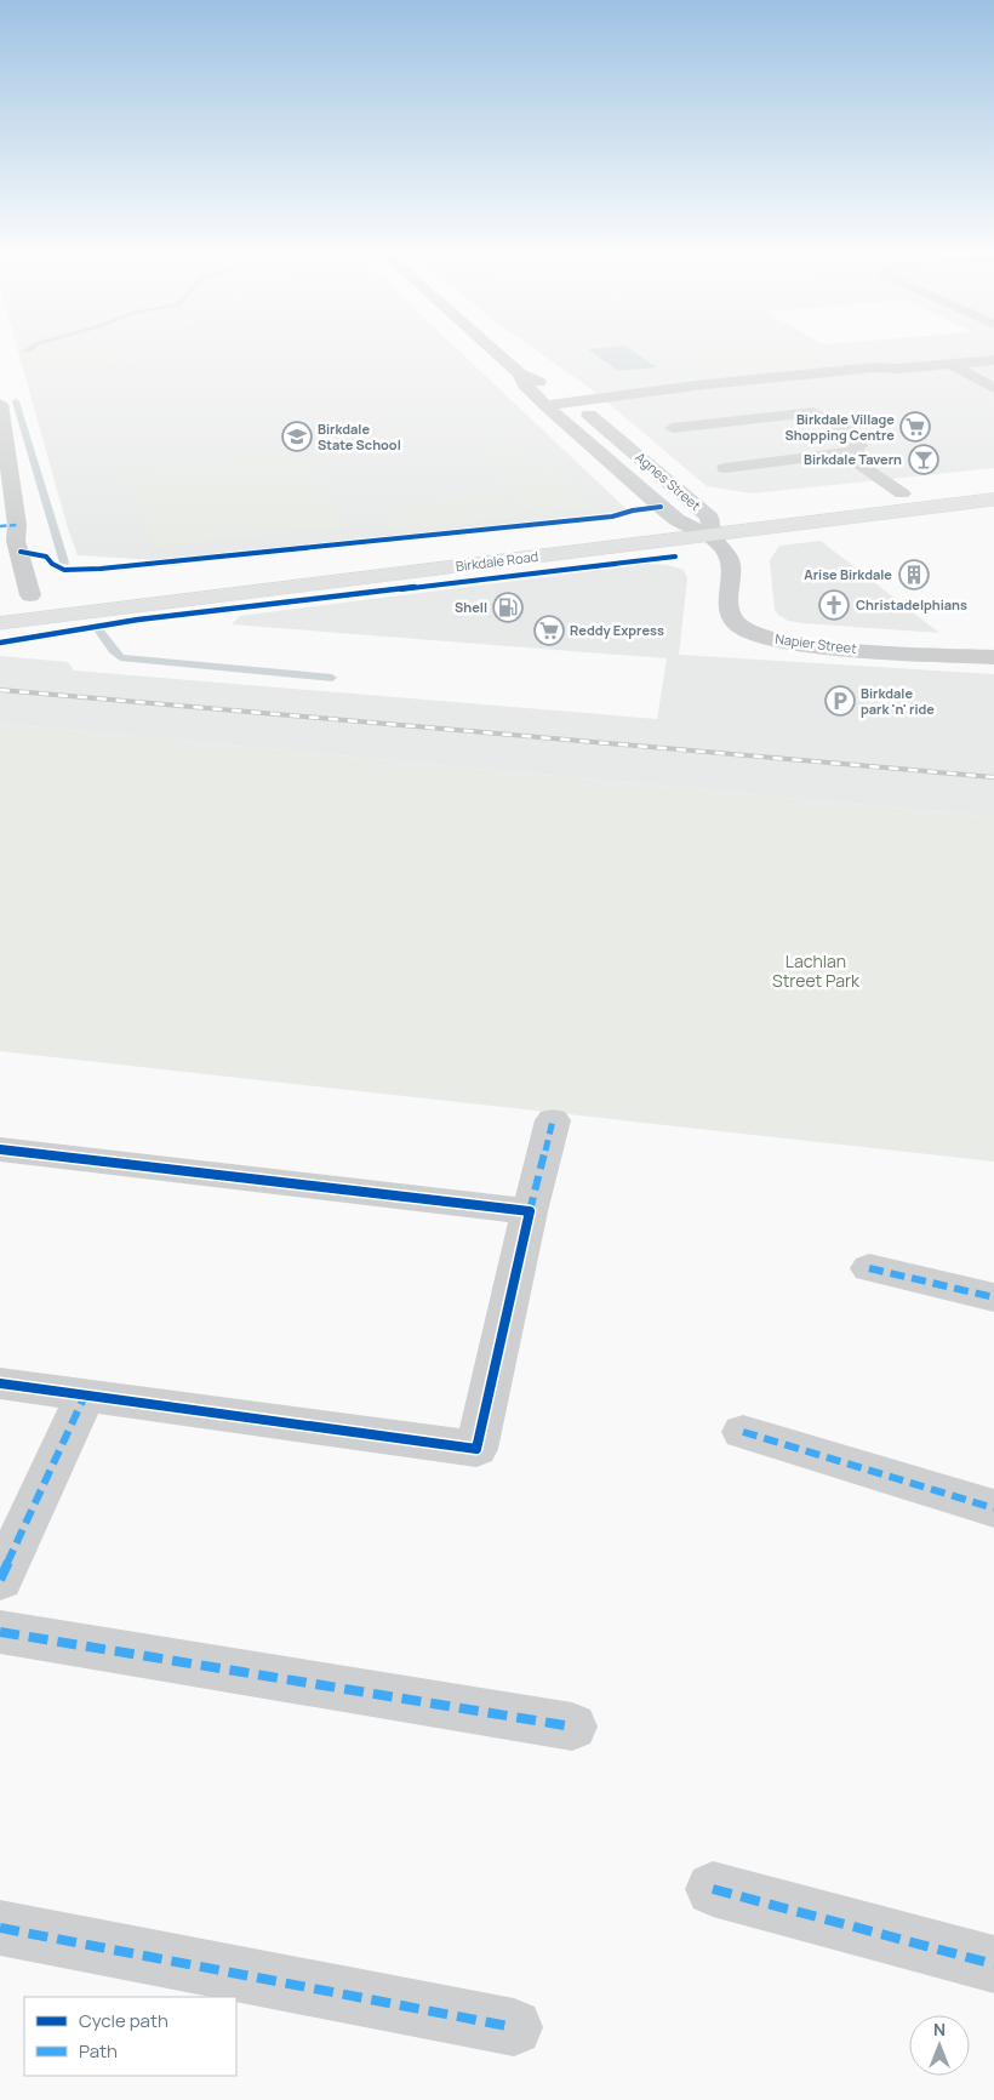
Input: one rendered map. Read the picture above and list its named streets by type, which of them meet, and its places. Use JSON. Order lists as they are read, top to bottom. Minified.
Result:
{"streets":{"main road":["Birkdale Road"],"street":["Agnes Street","Napier Street"]},"crossings":[["Agnes Street","Birkdale Road"],["Agnes Street","Napier Street"],["Birkdale Road","Napier Street"]],"parks":["Lachlan Street Park"],"places":{"supermarket":["Birkdale Village Shopping Centre","Reddy Express"],"school or university":["Birkdale State School"],"bar":["Birkdale Tavern"],"building":["Arise Birkdale"],"church":["Christadelphians"],"fuel station":["Shell"],"parking":["Birkdale park 'n' ride"]},"legend":["Cycle path","Path"],"north":"top"}
